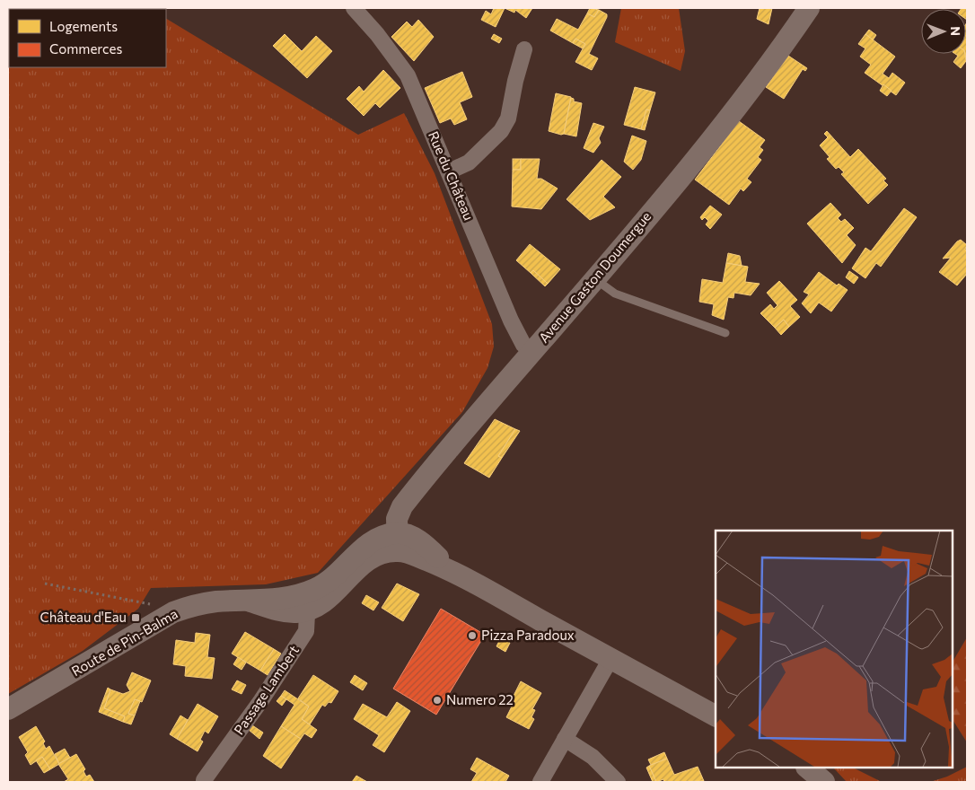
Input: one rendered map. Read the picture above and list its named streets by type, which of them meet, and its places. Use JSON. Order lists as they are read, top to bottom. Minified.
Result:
{"streets":{"main road":["Avenue Gaston Doumergue","Route de Pin-Balma"],"street":["Rue du Château","Passage Lambert"]},"crossings":[["Rue du Château","Avenue Gaston Doumergue"],["Avenue Gaston Doumergue","Route de Pin-Balma"],["Route de Pin-Balma","Passage Lambert"]],"places":{"transit":["Château d'Eau"],"other":["Pizza Paradoux","Numero 22"]},"legend":["Logements","Commerces"],"north":"right"}
